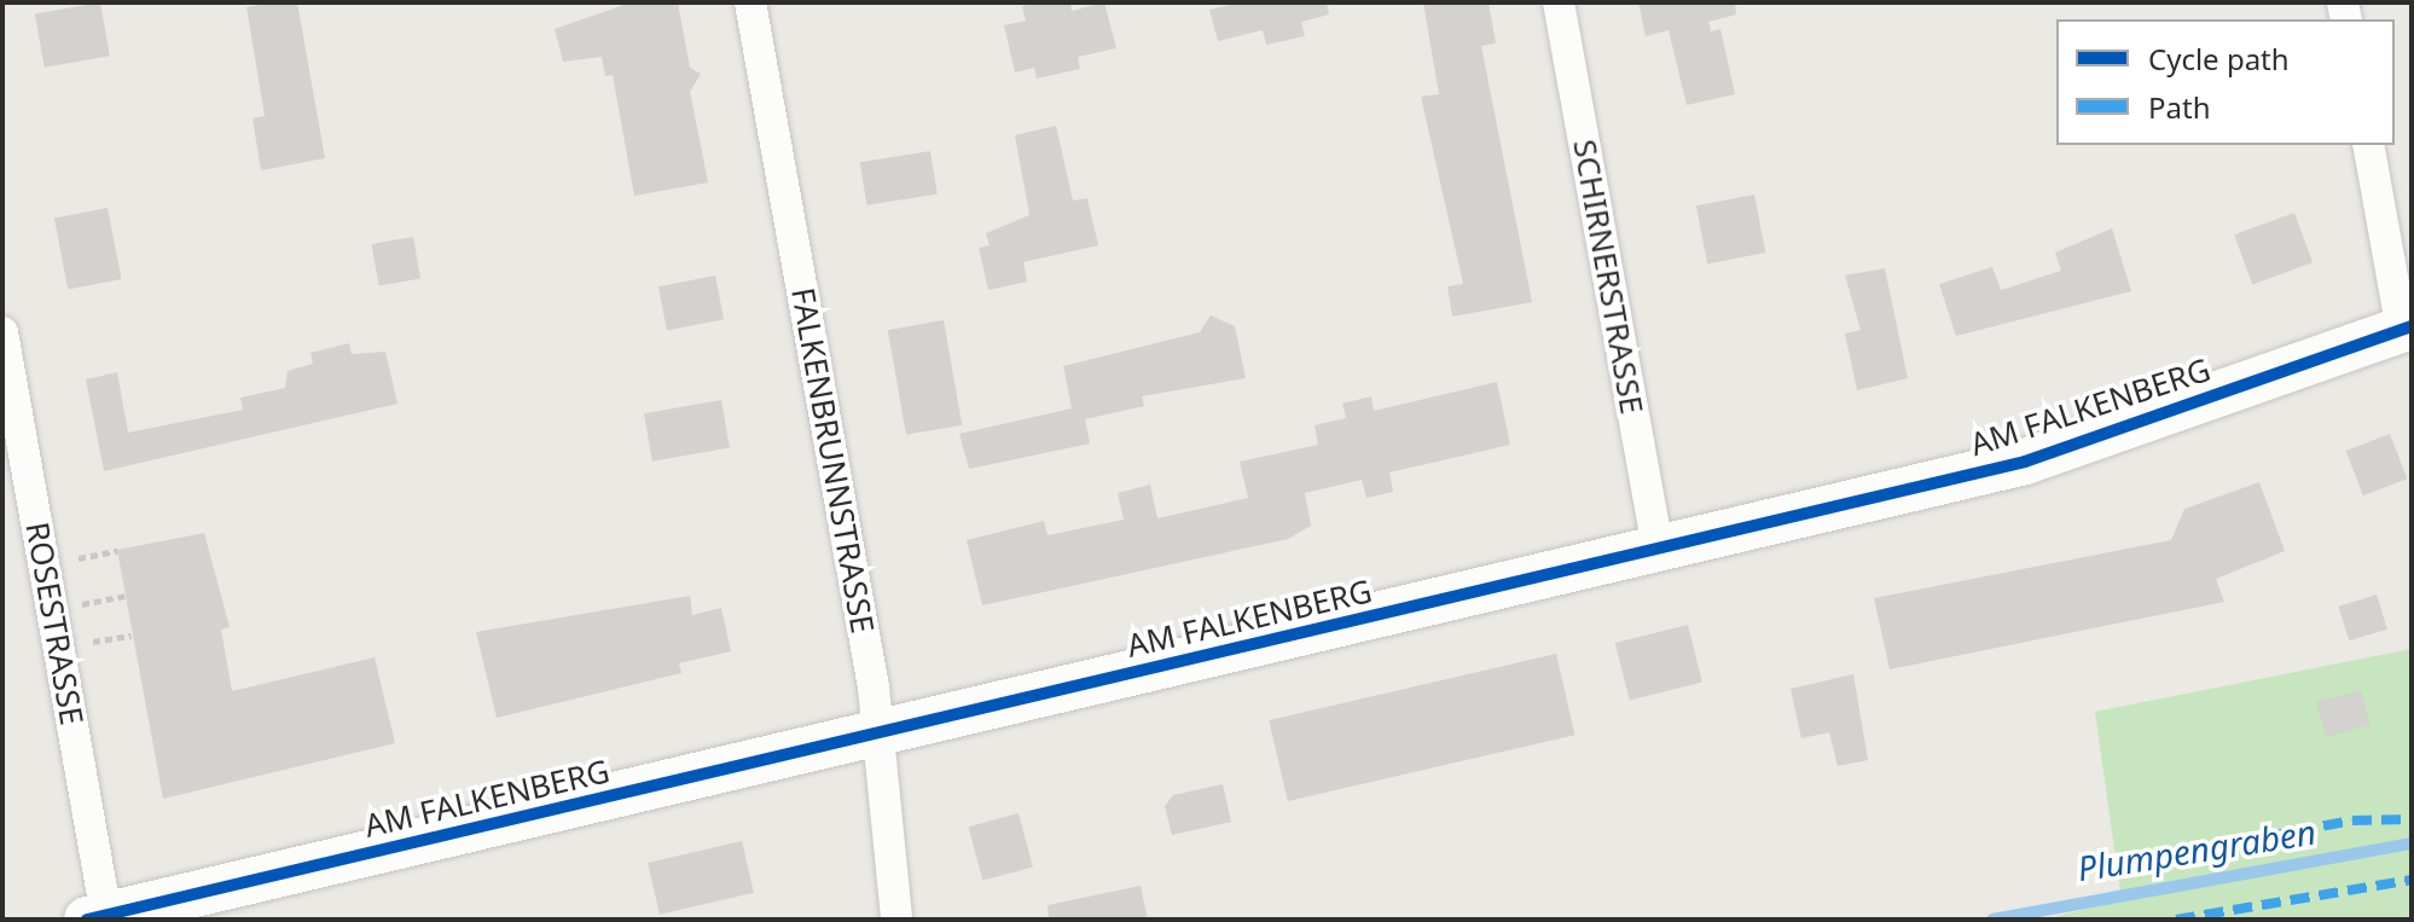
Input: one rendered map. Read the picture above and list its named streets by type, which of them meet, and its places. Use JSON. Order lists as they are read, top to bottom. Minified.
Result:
{"streets":{"street":["SCHIRNERSTRASSE","AM FALKENBERG","FALKENBRUNNSTRASSE","ROSESTRASSE"]},"crossings":[["SCHIRNERSTRASSE","AM FALKENBERG"],["AM FALKENBERG","FALKENBRUNNSTRASSE"],["AM FALKENBERG","ROSESTRASSE"]],"water":["Plumpengraben"],"legend":["Cycle path","Path"]}
